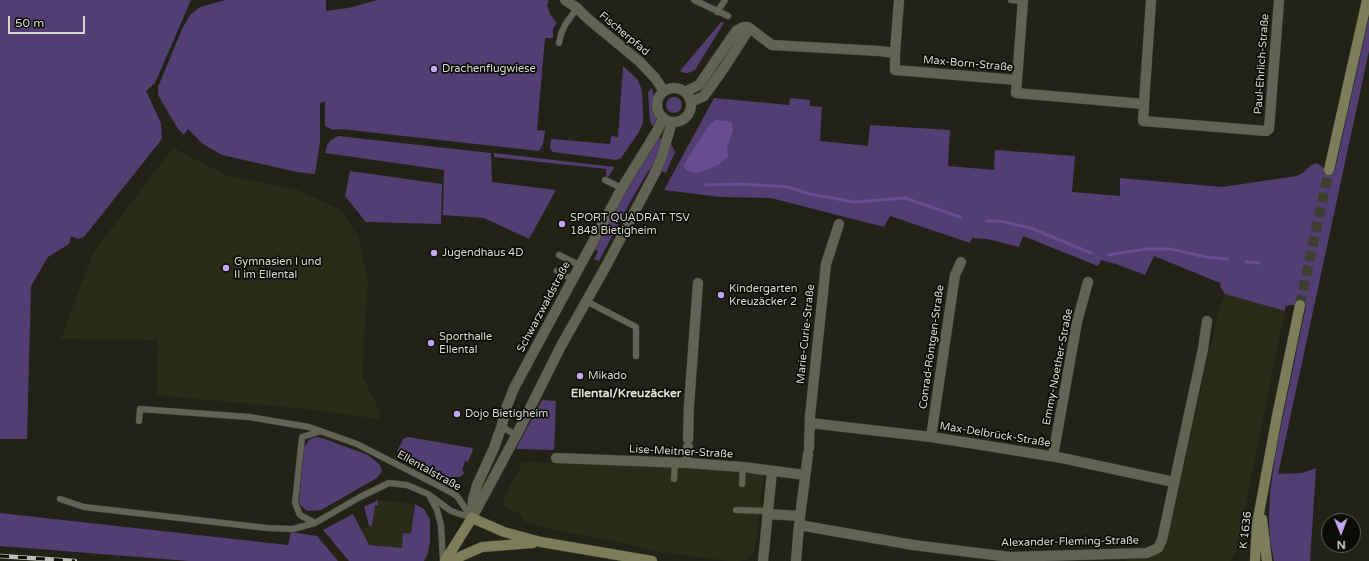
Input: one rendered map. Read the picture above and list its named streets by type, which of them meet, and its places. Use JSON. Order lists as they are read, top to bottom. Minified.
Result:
{"streets":{"main road":["Schwarzwaldstraße","K 1636"],"street":["Fischerpfad","Max-Born-Straße","Paul-Ehrlich-Straße","Marie-Curie-Straße","Conrad-Röntgen-Straße","Emmy-Noether-Straße","Max-Delbrück-Straße","Lise-Meitner-Straße","Alexander-Fleming-Straße"],"lane":["Ellentalstraße"]},"crossings":[["Fischerpfad","Schwarzwaldstraße"],["Max-Born-Straße","Paul-Ehrlich-Straße"],["Schwarzwaldstraße","Ellentalstraße"],["Marie-Curie-Straße","Max-Delbrück-Straße"],["Marie-Curie-Straße","Lise-Meitner-Straße"],["Marie-Curie-Straße","Alexander-Fleming-Straße"],["Conrad-Röntgen-Straße","Max-Delbrück-Straße"],["Emmy-Noether-Straße","Max-Delbrück-Straße"],["Max-Delbrück-Straße","Alexander-Fleming-Straße"]],"districts":["Ellental/Kreuzäcker"],"places":["Drachenflugwiese","SPORT QUADRAT TSV 1848 Bietigheim","Jugendhaus 4D","Gymnasien I und II im Ellental","Kindergarten Kreuzäcker 2","Sporthalle Ellental","Mikado","Dojo Bietigheim"],"scale_bar":"50 m","north":"bottom"}
